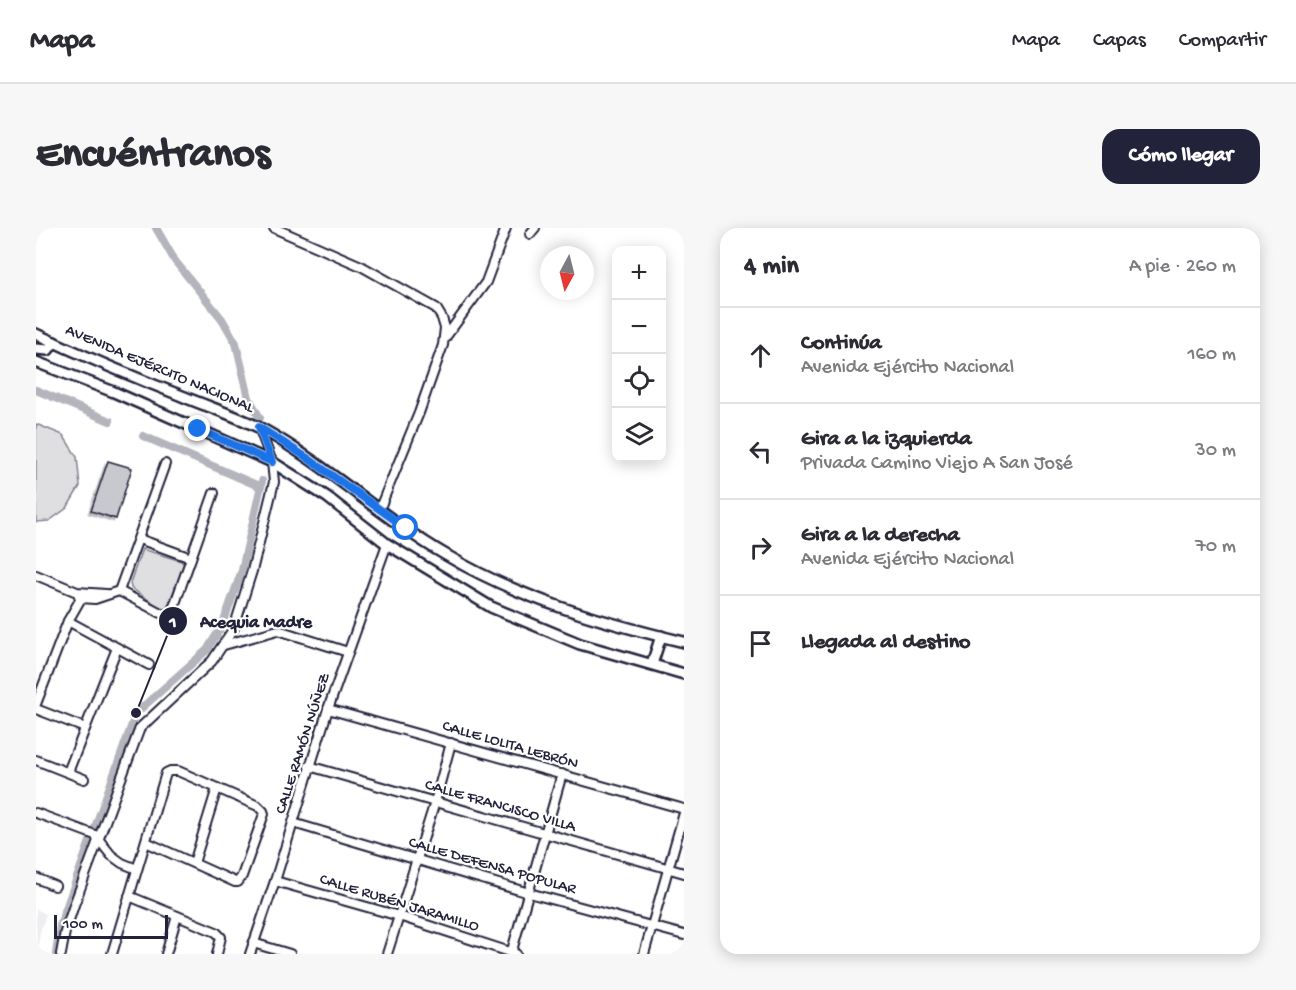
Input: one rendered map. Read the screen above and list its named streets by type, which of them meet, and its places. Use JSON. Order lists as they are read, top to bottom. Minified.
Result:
{"streets":{"main road":["AVENIDA EJÉRCITO NACIONAL"],"street":["CALLE RAMÓN NÚÑEZ","CALLE LOLITA LEBRÓN","CALLE FRANCISCO VILLA","CALLE DEFENSA POPULAR","CALLE RUBÉN JARAMILLO"]},"crossings":[["CALLE RAMÓN NÚÑEZ","CALLE LOLITA LEBRÓN"],["CALLE RAMÓN NÚÑEZ","CALLE FRANCISCO VILLA"],["CALLE RAMÓN NÚÑEZ","CALLE DEFENSA POPULAR"],["CALLE RAMÓN NÚÑEZ","CALLE RUBÉN JARAMILLO"]],"places":["Acequia Madre"],"scale_bar":"100 m","north":"bottom","page":{"header":"Mapa","nav":["Mapa","Capas","Compartir"],"buttons":"Cómo llegar","title":"Encuéntranos","heading":["4 min","A pie · 260 m"],"map_buttons":["+","−"],"list":[["Continúa","Avenida Ejército Nacional","160 m"],["Gira a la izquierda","Privada Camino Viejo A San José","30 m"],["Gira a la derecha","Avenida Ejército Nacional","70 m"],"Llegada al destino"],"scale":"100 m"}}
